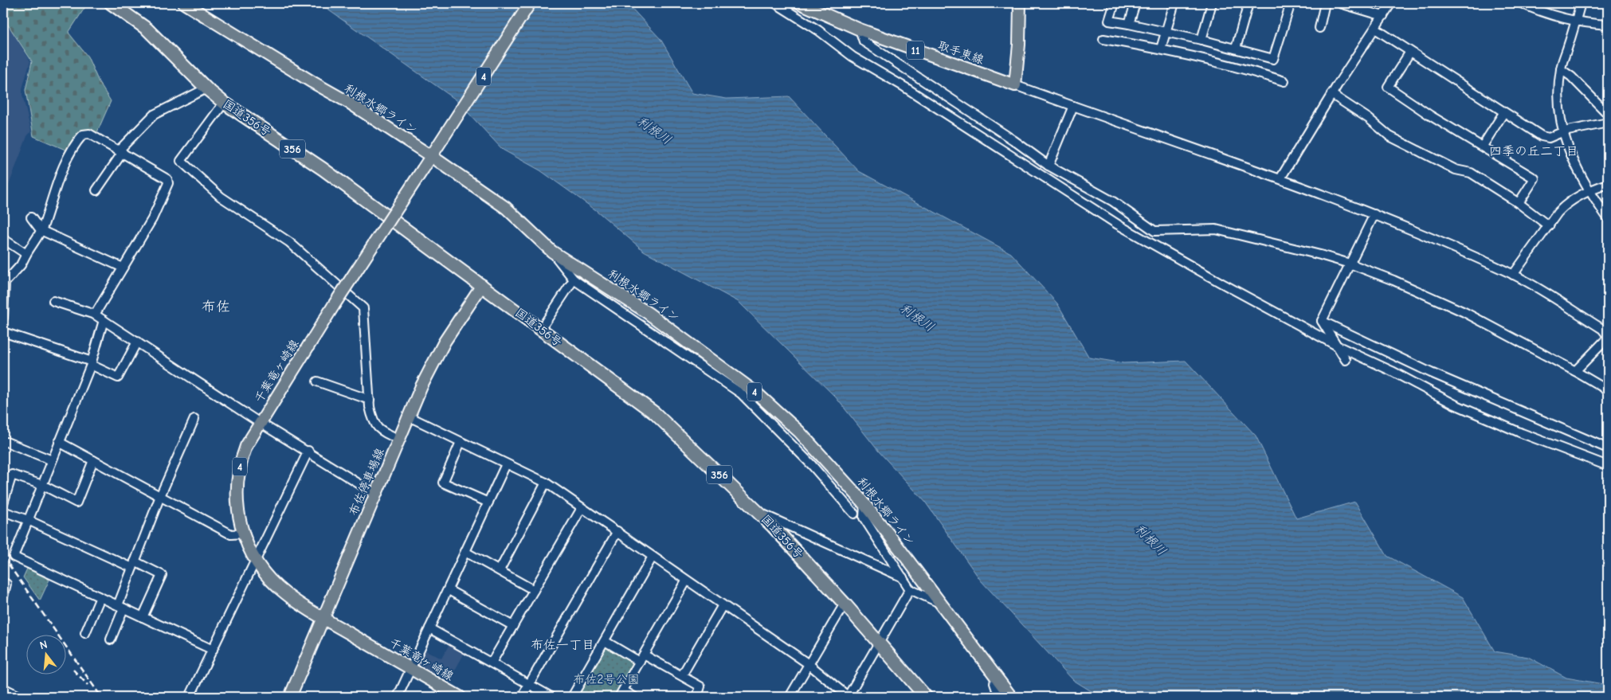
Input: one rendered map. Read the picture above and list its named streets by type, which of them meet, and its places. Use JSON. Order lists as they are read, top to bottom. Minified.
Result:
{"streets":{"highway":["国道356号","356"],"main road":["11","取手東線","4","利根水郷ライン","千葉竜ヶ崎線","布佐停車場線"]},"crossings":[["利根水郷ライン","千葉竜ヶ崎線"],["国道356号","布佐停車場線"],["千葉竜ヶ崎線","布佐停車場線"]],"districts":["四季の丘二丁目","布佐","布佐一丁目"],"water":["利根川"],"parks":["布佐2号公園"],"north":"top"}
